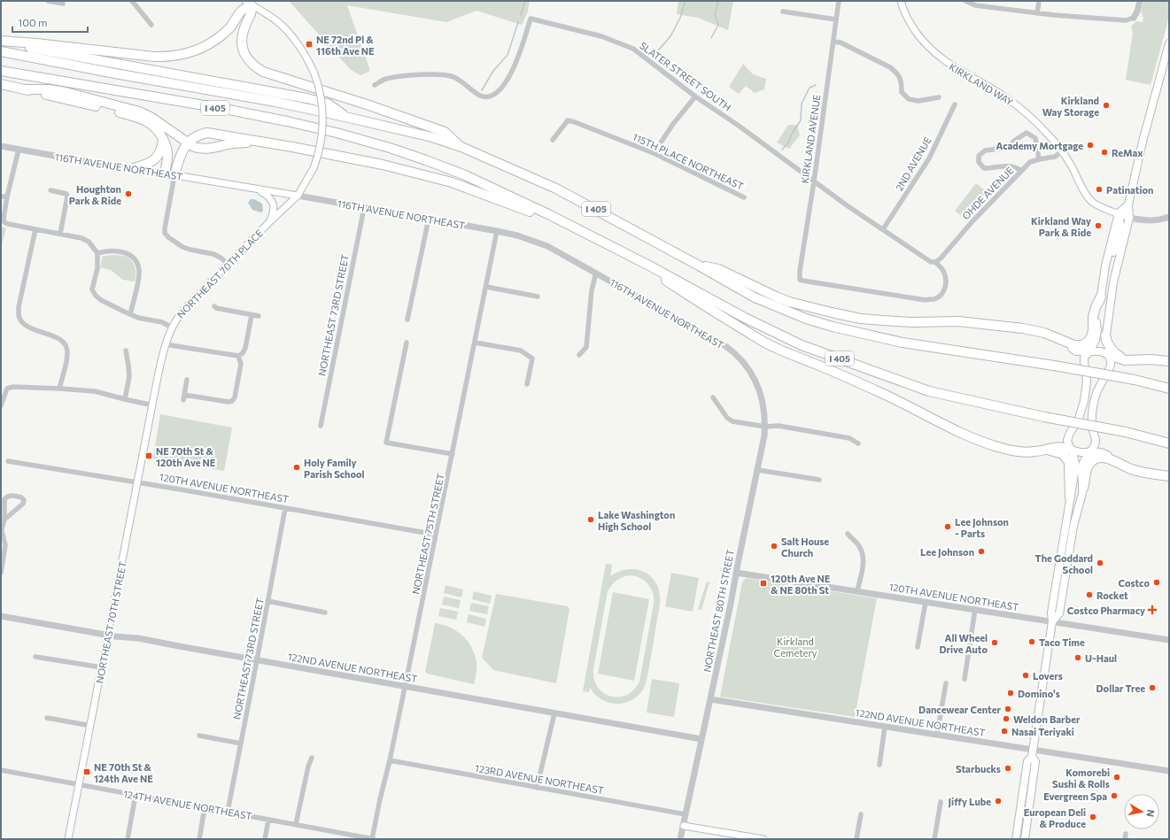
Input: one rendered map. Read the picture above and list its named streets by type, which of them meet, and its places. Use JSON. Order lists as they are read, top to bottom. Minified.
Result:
{"streets":{"highway":["I 405"],"main road":["KIRKLAND WAY","116TH AVENUE NORTHEAST","NORTHEAST 70TH PLACE","NORTHEAST 70TH STREET"],"street":["SLATER STREET SOUTH","KIRKLAND AVENUE","115TH PLACE NORTHEAST","2ND AVENUE","OHDE AVENUE","NORTHEAST 73RD STREET","120TH AVENUE NORTHEAST","NORTHEAST 75TH STREET","NORTHEAST 80TH STREET","122ND AVENUE NORTHEAST","123RD AVENUE NORTHEAST","124TH AVENUE NORTHEAST"]},"crossings":[["SLATER STREET SOUTH","KIRKLAND AVENUE"],["SLATER STREET SOUTH","2ND AVENUE"],["SLATER STREET SOUTH","OHDE AVENUE"],["KIRKLAND WAY","OHDE AVENUE"],["KIRKLAND AVENUE","OHDE AVENUE"],["116TH AVENUE NORTHEAST","NORTHEAST 70TH PLACE"],["116TH AVENUE NORTHEAST","NORTHEAST 73RD STREET"],["116TH AVENUE NORTHEAST","NORTHEAST 75TH STREET"],["116TH AVENUE NORTHEAST","NORTHEAST 80TH STREET"],["NORTHEAST 70TH PLACE","NORTHEAST 70TH STREET"],["NORTHEAST 73RD STREET","120TH AVENUE NORTHEAST"],["NORTHEAST 73RD STREET","122ND AVENUE NORTHEAST"],["NORTHEAST 73RD STREET","124TH AVENUE NORTHEAST"],["120TH AVENUE NORTHEAST","NORTHEAST 75TH STREET"],["120TH AVENUE NORTHEAST","NORTHEAST 80TH STREET"],["120TH AVENUE NORTHEAST","NORTHEAST 70TH STREET"],["NORTHEAST 75TH STREET","122ND AVENUE NORTHEAST"],["NORTHEAST 75TH STREET","123RD AVENUE NORTHEAST"],["NORTHEAST 75TH STREET","124TH AVENUE NORTHEAST"],["NORTHEAST 80TH STREET","122ND AVENUE NORTHEAST"],["NORTHEAST 80TH STREET","123RD AVENUE NORTHEAST"],["NORTHEAST 70TH STREET","122ND AVENUE NORTHEAST"],["NORTHEAST 70TH STREET","124TH AVENUE NORTHEAST"]],"parks":["Kirkland Cemetery"],"places":{"transit":["NE 72nd Pl & 116th Ave NE","NE 70th St & 120th Ave NE","120th Ave NE & NE 80th St","NE 70th St & 124th Ave NE"],"other":["Kirkland Way Storage","Academy Mortgage","ReMax","Patination","Houghton Park & Ride","Kirkland Way Park & Ride","Holy Family Parish School","Lake Washington High School","Lee Johnson - Parts","Salt House Church","Lee Johnson","The Goddard School","Costco","Rocket","Taco Time","All Wheel Drive Auto","U-Haul","Lovers","Dollar Tree","Domino's","Dancewear Center","Weldon Barber","Nasai Teriyaki","Starbucks","Komorebi Sushi & Rolls","Evergreen Spa","Jiffy Lube","European Deli & Produce"],"health":["Costco Pharmacy"]},"scale_bar":"100 m","north":"right"}
